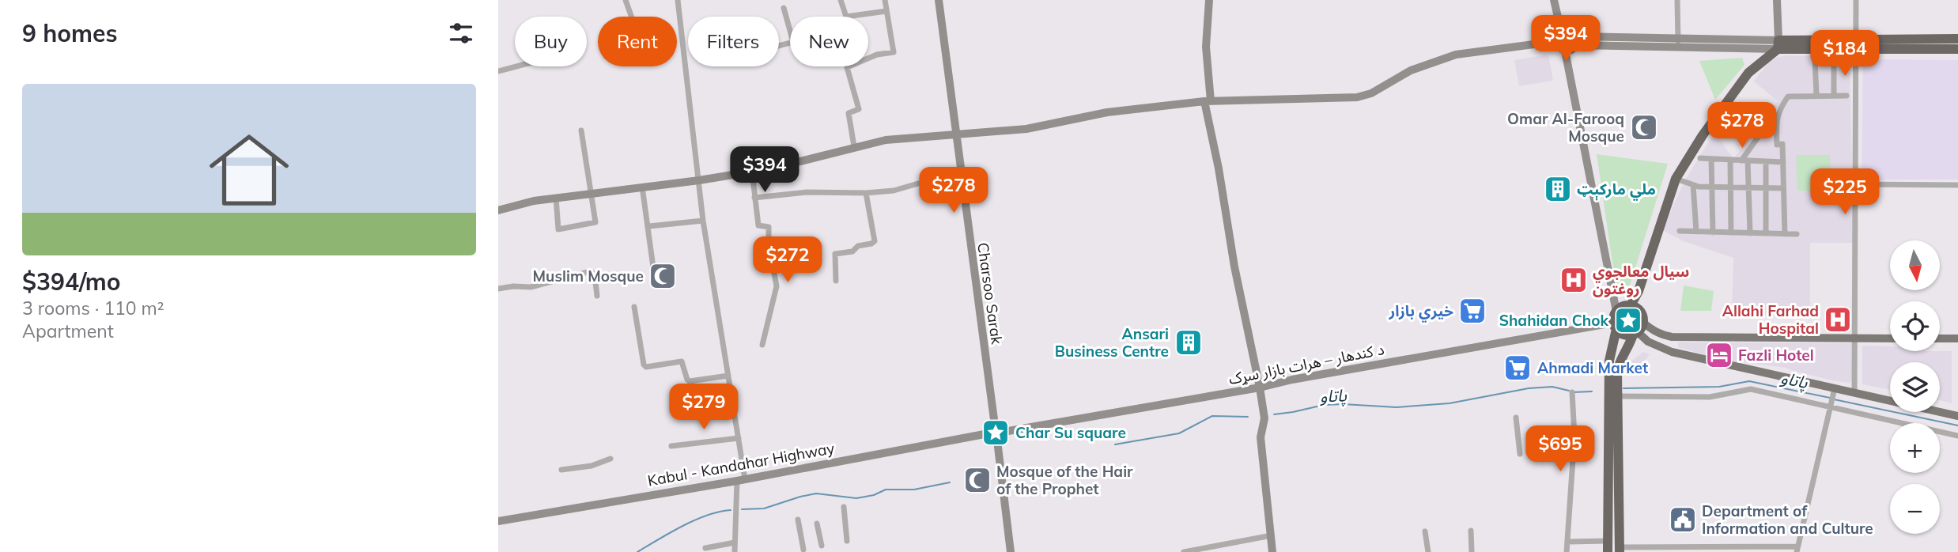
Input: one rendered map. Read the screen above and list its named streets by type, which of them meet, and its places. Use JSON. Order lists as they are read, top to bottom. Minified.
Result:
{"streets":{"street":["Charsoo Sarak","د کندهار – هرات بازار سړک","Kabul - Kandahar Highway"]},"crossings":[["Charsoo Sarak","د کندهار – هرات بازار سړک"],["Charsoo Sarak","Kabul - Kandahar Highway"],["د کندهار – هرات بازار سړک","Kabul - Kandahar Highway"]],"water":["پاتاو"],"places":{"mosque":["Omar Al-Farooq Mosque","Muslim Mosque","Mosque of the Hair of the Prophet"],"building":["ملي مارکېټ","Ansari Business Centre"],"hospital":["سيال معالجوي روغتون","Allahi Farhad Hospital"],"supermarket":["خیري بازار","Ahmadi Market"],"place":["Shahidan Chok","Char Su square"],"hotel":["Fazli Hotel"],"public building":["Department of Information and Culture"]},"north":"bottom","page":{"heading":"9 homes","price":["$394","$184","$278","$394","$278","$225","$272","$279","$695"],"chip":["Buy","Rent","Filters","New"],"list":[{"name":"$394/mo","note":"3 rooms · 110 m² · Apartment"}],"map_buttons":["+","−"]}}
